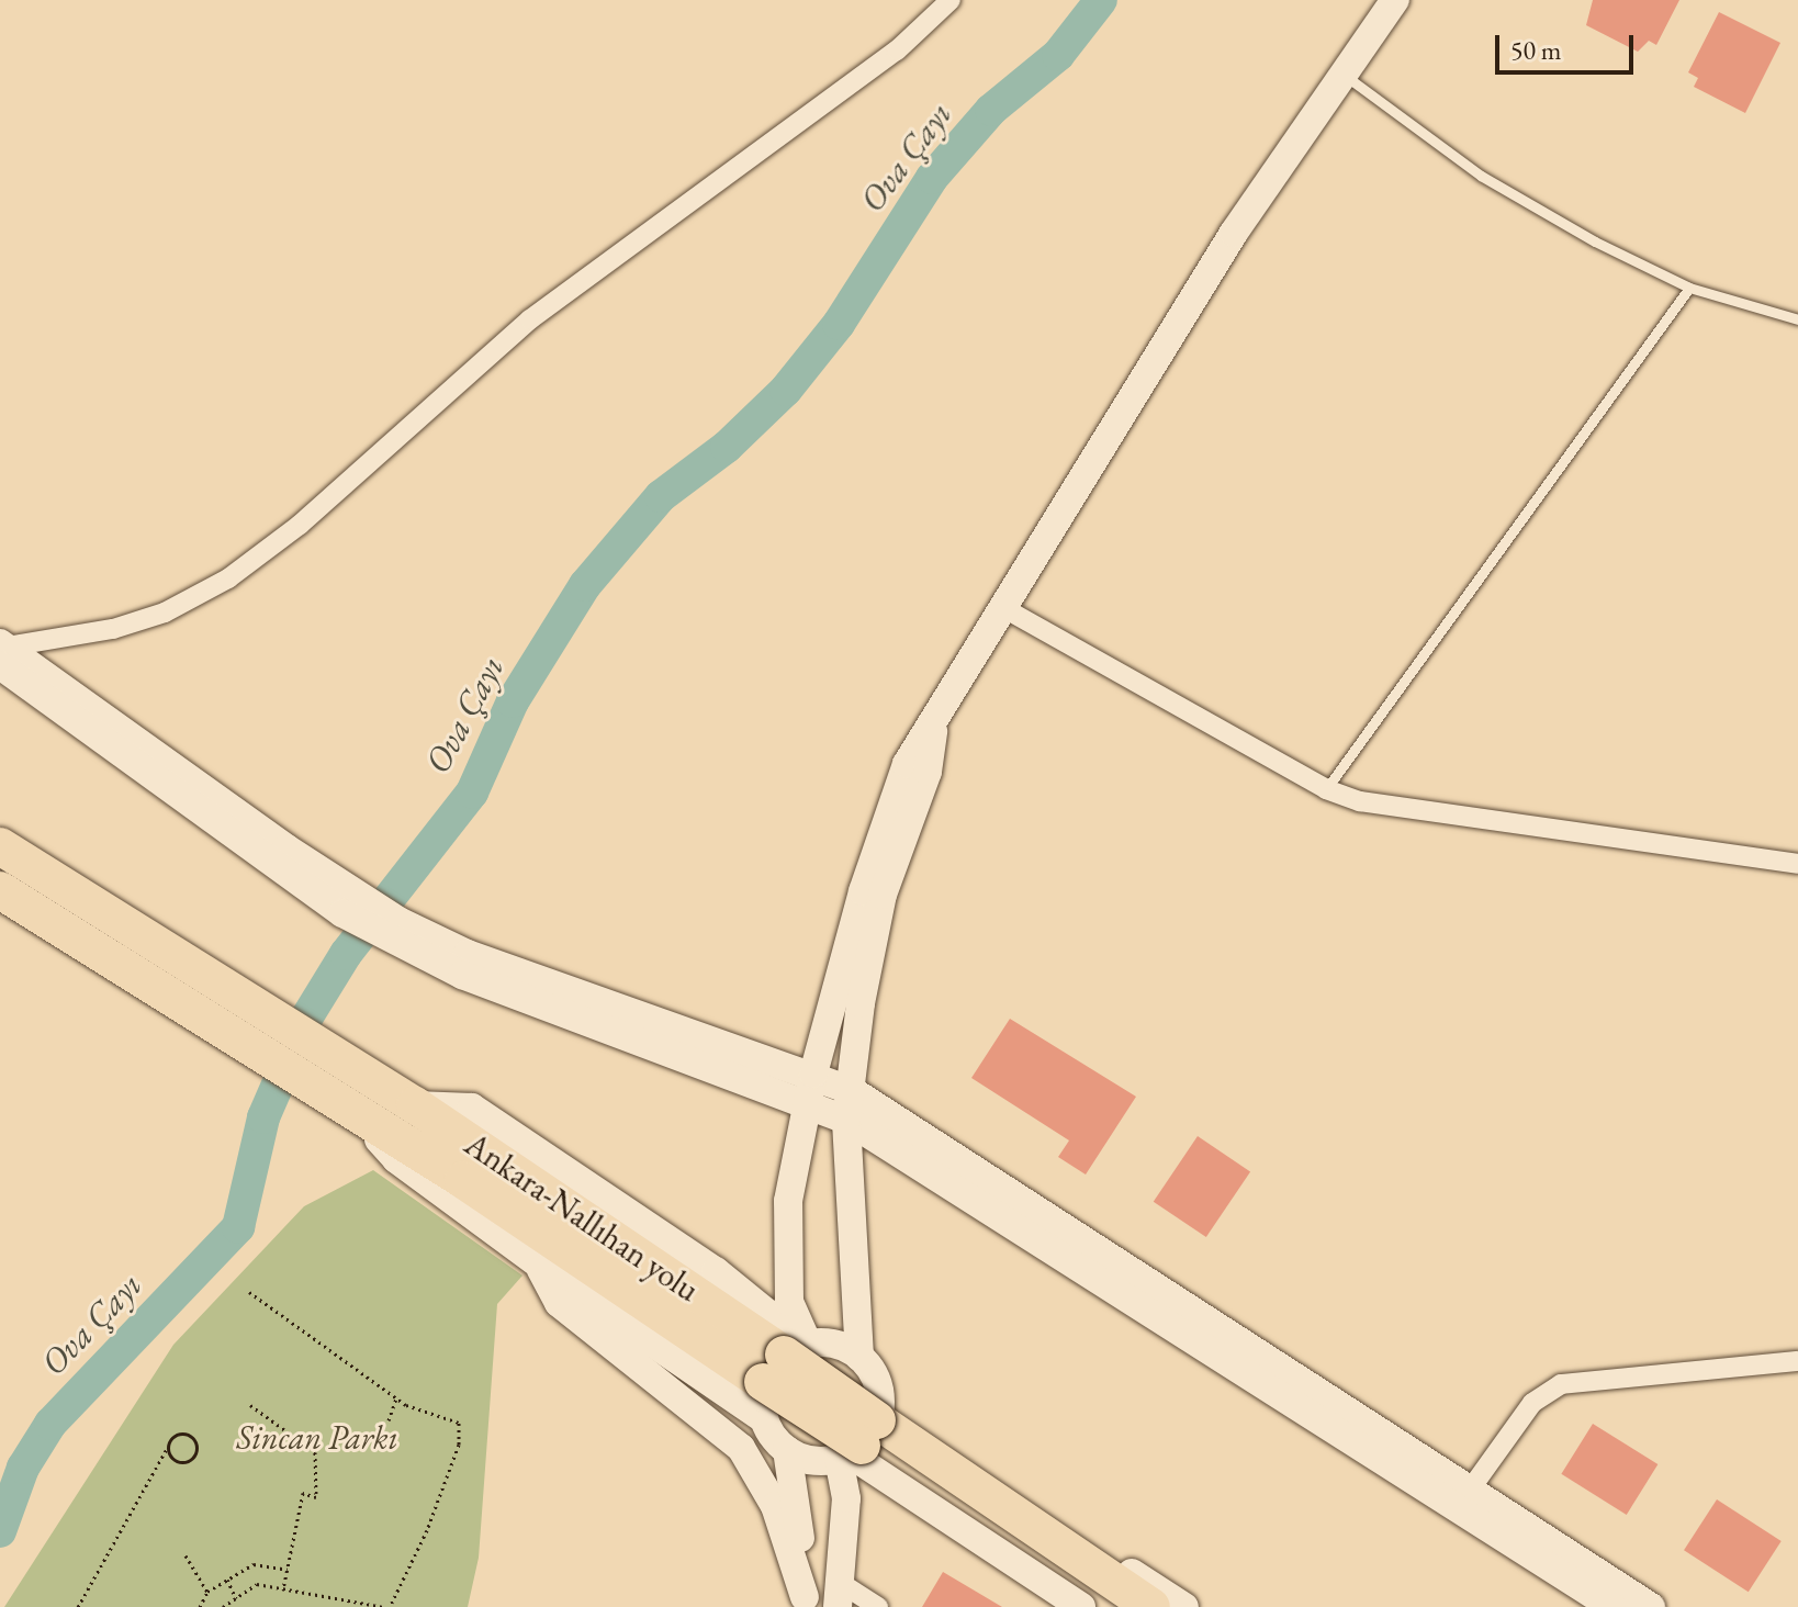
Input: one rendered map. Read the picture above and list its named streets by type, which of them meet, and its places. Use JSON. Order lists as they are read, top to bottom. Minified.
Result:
{"streets":{"highway":["Ankara-Nallıhan yolu"]},"water":["Ova Çayı"],"parks":["Sincan Parkı"],"scale_bar":"50 m"}
